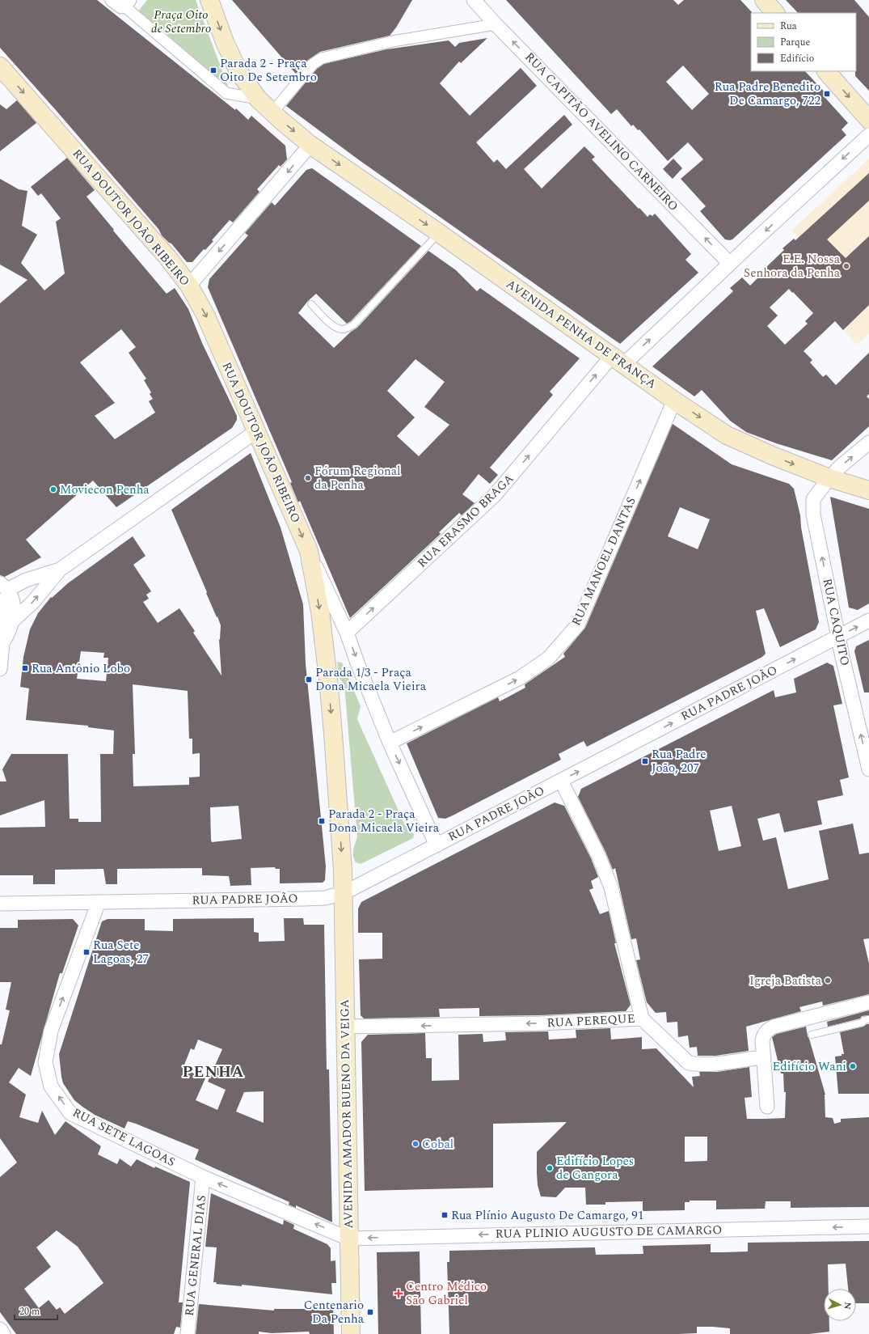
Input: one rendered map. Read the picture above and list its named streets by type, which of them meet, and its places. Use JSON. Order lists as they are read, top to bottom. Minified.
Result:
{"streets":{"main road":["RUA DOUTOR JOÃO RIBEIRO","AVENIDA PENHA DE FRANÇA","AVENIDA AMADOR BUENO DA VEIGA"],"street":["RUA CAPITÃO AVELINO CARNEIRO","RUA ERASMO BRAGA","RUA MANOEL DANTAS","RUA CAQUITO","RUA PADRE JOÃO","RUA PEREQUE","RUA SETE LAGOAS","RUA PLINIO AUGUSTO DE CAMARGO","RUA GENERAL DIAS"]},"crossings":[["RUA CAPITÃO AVELINO CARNEIRO","RUA ERASMO BRAGA"],["RUA DOUTOR JOÃO RIBEIRO","RUA PADRE JOÃO"],["RUA DOUTOR JOÃO RIBEIRO","AVENIDA AMADOR BUENO DA VEIGA"],["AVENIDA PENHA DE FRANÇA","RUA ERASMO BRAGA"],["AVENIDA PENHA DE FRANÇA","RUA MANOEL DANTAS"],["AVENIDA PENHA DE FRANÇA","RUA CAQUITO"],["RUA CAQUITO","RUA PADRE JOÃO"],["RUA PADRE JOÃO","RUA PEREQUE"],["RUA PADRE JOÃO","AVENIDA AMADOR BUENO DA VEIGA"],["RUA PADRE JOÃO","RUA SETE LAGOAS"],["RUA PEREQUE","AVENIDA AMADOR BUENO DA VEIGA"],["AVENIDA AMADOR BUENO DA VEIGA","RUA SETE LAGOAS"],["AVENIDA AMADOR BUENO DA VEIGA","RUA PLINIO AUGUSTO DE CAMARGO"],["RUA SETE LAGOAS","RUA PLINIO AUGUSTO DE CAMARGO"],["RUA SETE LAGOAS","RUA GENERAL DIAS"]],"one_way":["RUA CAPITÃO AVELINO CARNEIRO","RUA DOUTOR JOÃO RIBEIRO","AVENIDA PENHA DE FRANÇA","RUA MANOEL DANTAS","RUA CAQUITO","RUA PADRE JOÃO","RUA PEREQUE","RUA PLINIO AUGUSTO DE CAMARGO"],"districts":["PENHA"],"parks":["Praça Oito de Setembro"],"places":{"transit":["Parada 2 - Praça Oito De Setembro","Rua Padre Benedito De Camargo, 722","Rua Antônio Lobo","Parada 1/3 - Praça Dona Micaela Vieira","Rua Padre João, 207","Parada 2 - Praça Dona Micaela Vieira","Rua Sete Lagoas, 27","Rua Plínio Augusto De Camargo, 91","Centenario Da Penha"],"other":["E.E. Nossa Senhora da Penha","Fórum Regional da Penha","Moviecon Penha","Igreja Batista","Edifício Wani","Cobal","Edifício Lopes de Gangora"],"health":["Centro Médico São Gabriel"]},"legend":["Rua","Parque","Edifício"],"scale_bar":"20 m","north":"right"}
